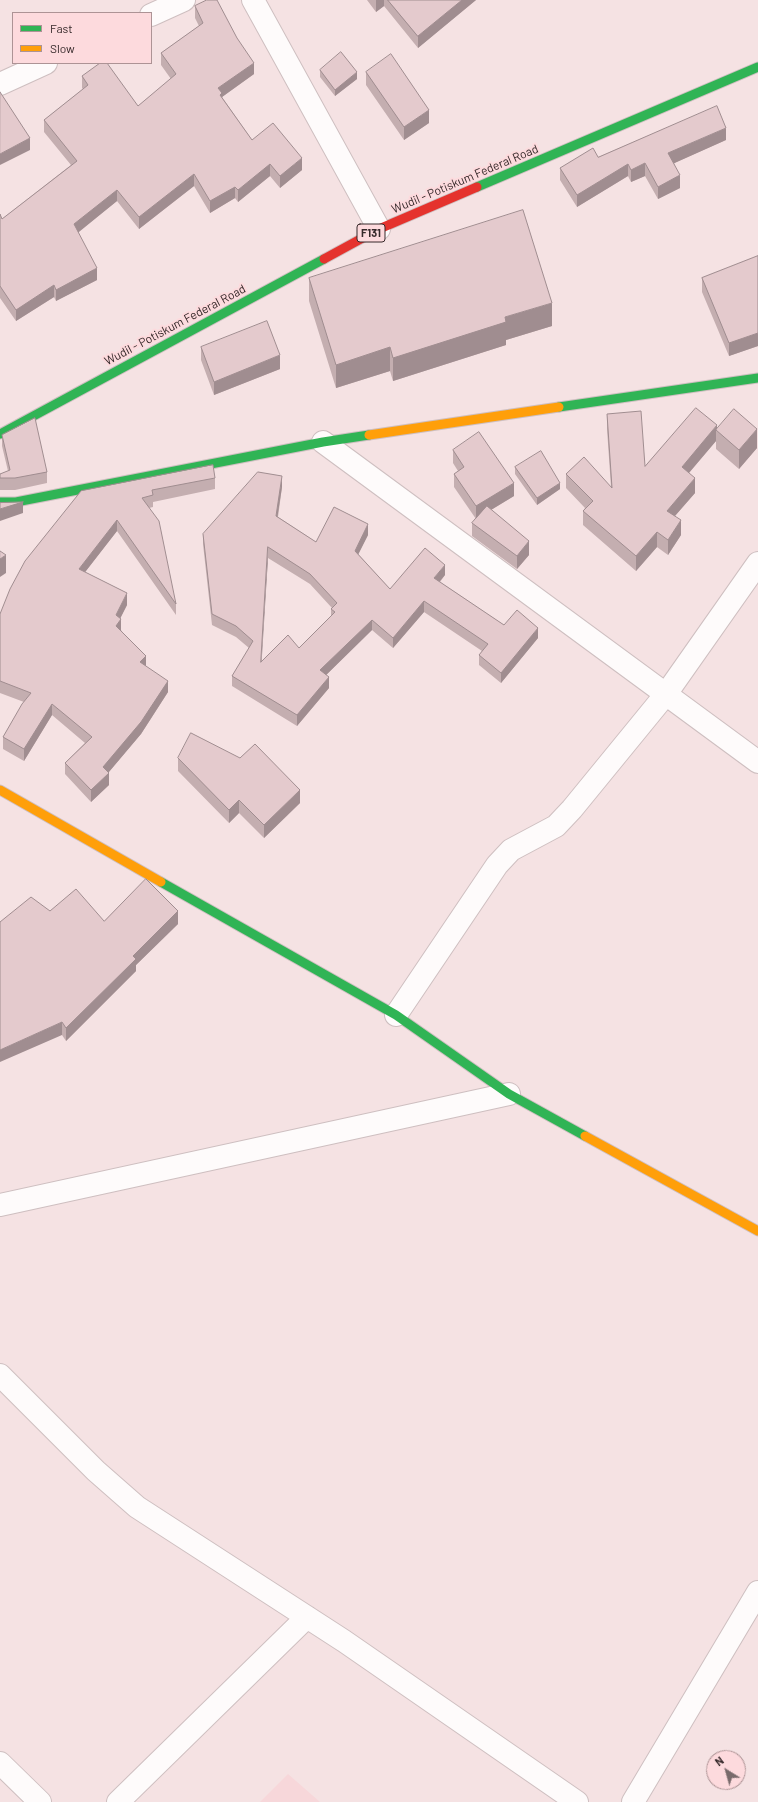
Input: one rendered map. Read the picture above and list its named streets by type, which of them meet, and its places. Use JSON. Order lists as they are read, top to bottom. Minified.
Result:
{"streets":{"main road":["Wudil - Potiskum Federal Road","F131"]},"legend":["Fast","Slow"],"north":"top left"}
